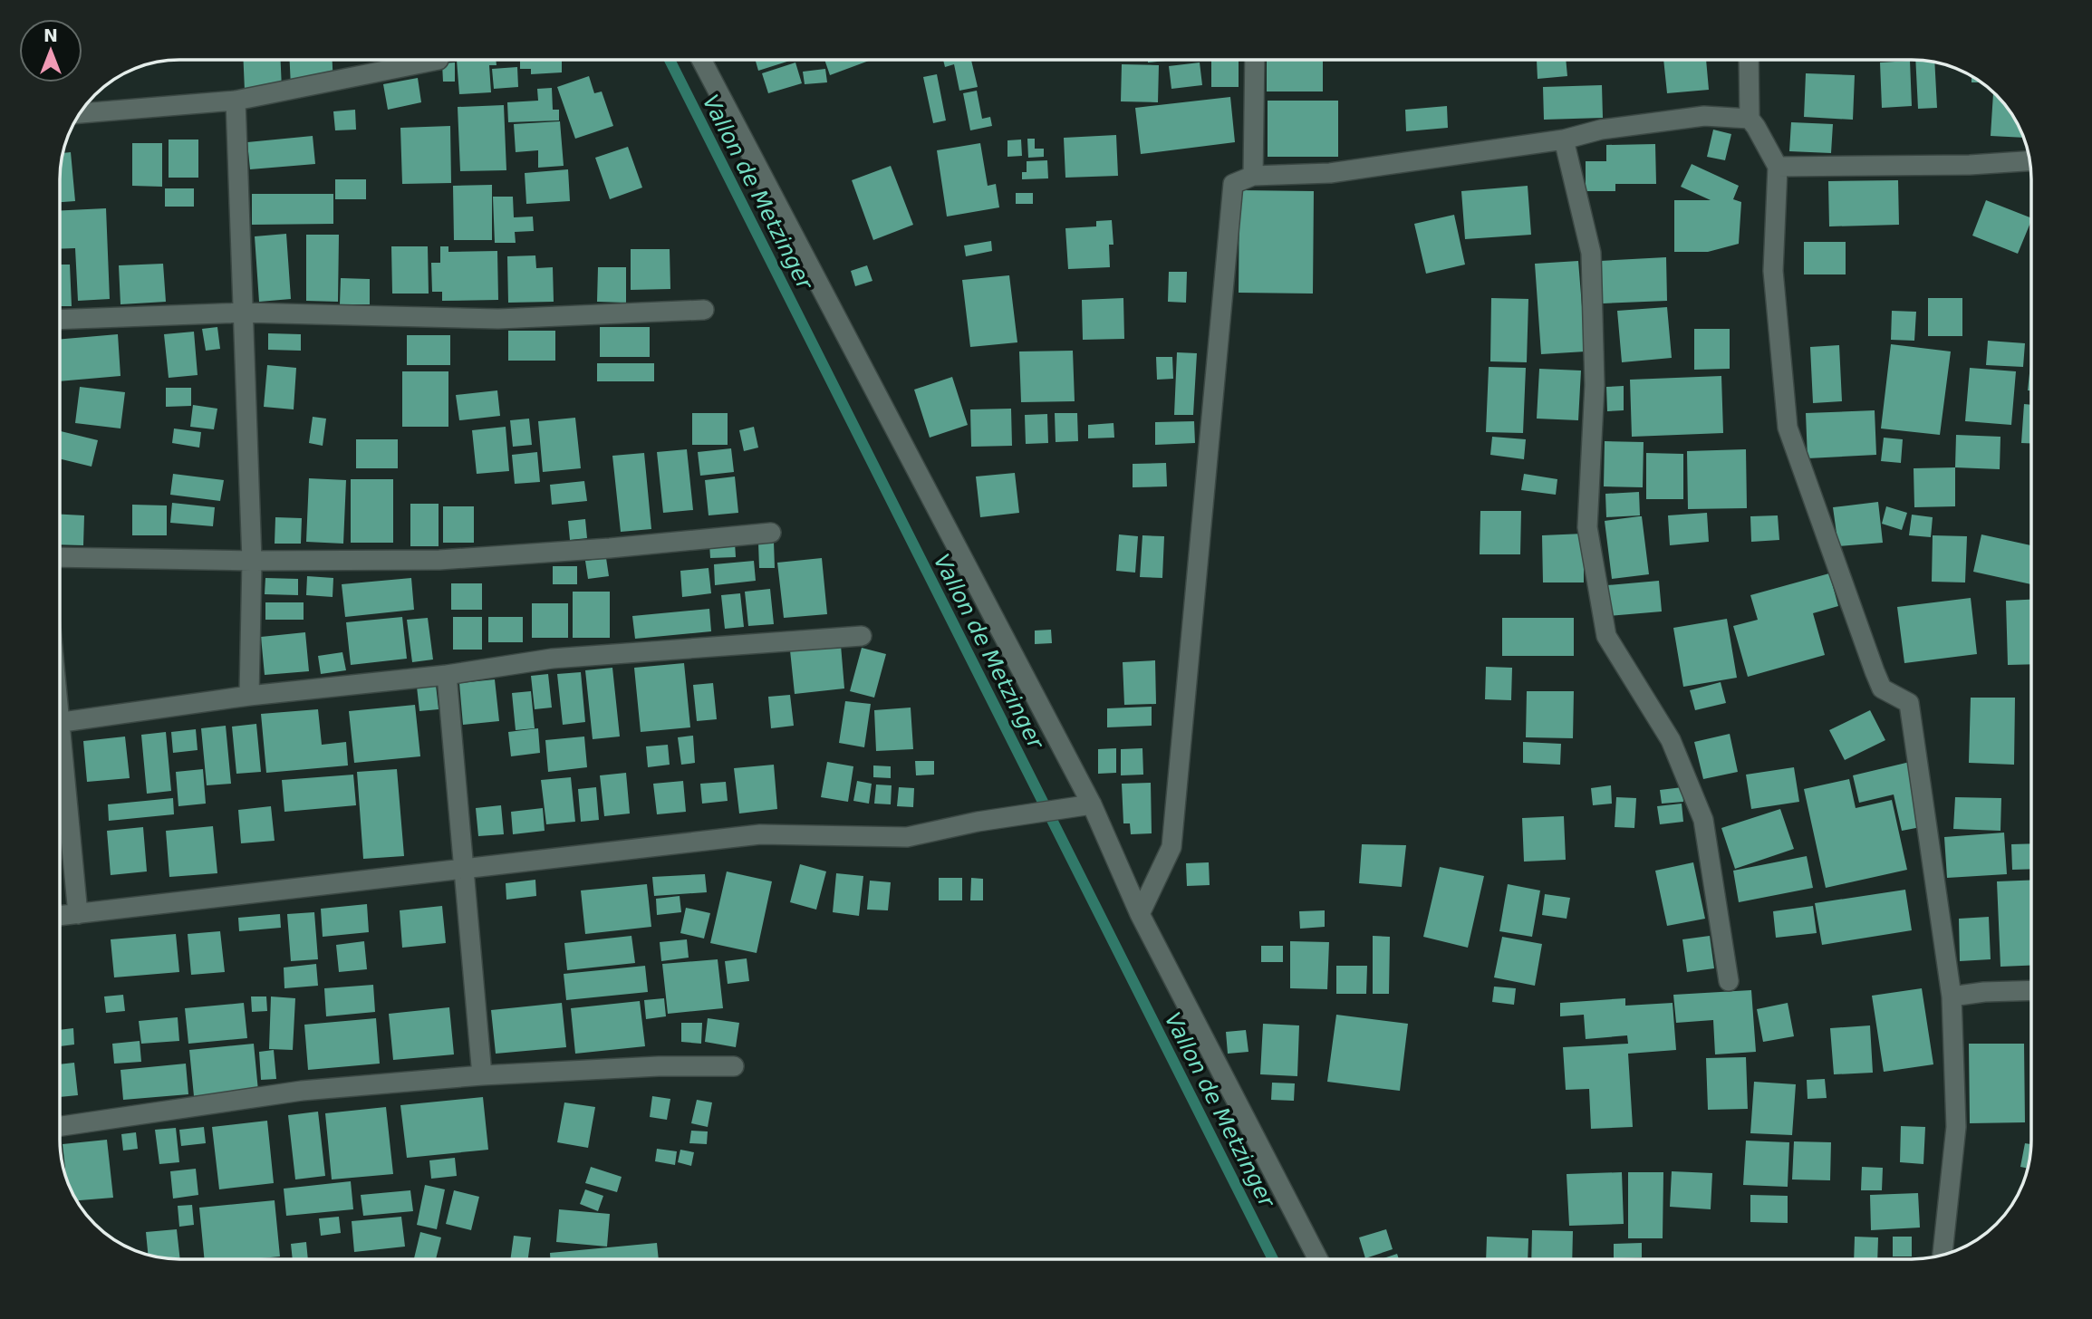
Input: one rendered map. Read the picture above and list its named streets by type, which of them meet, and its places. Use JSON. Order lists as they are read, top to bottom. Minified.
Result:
{"water":["Vallon de Metzinger"],"north":"top"}
